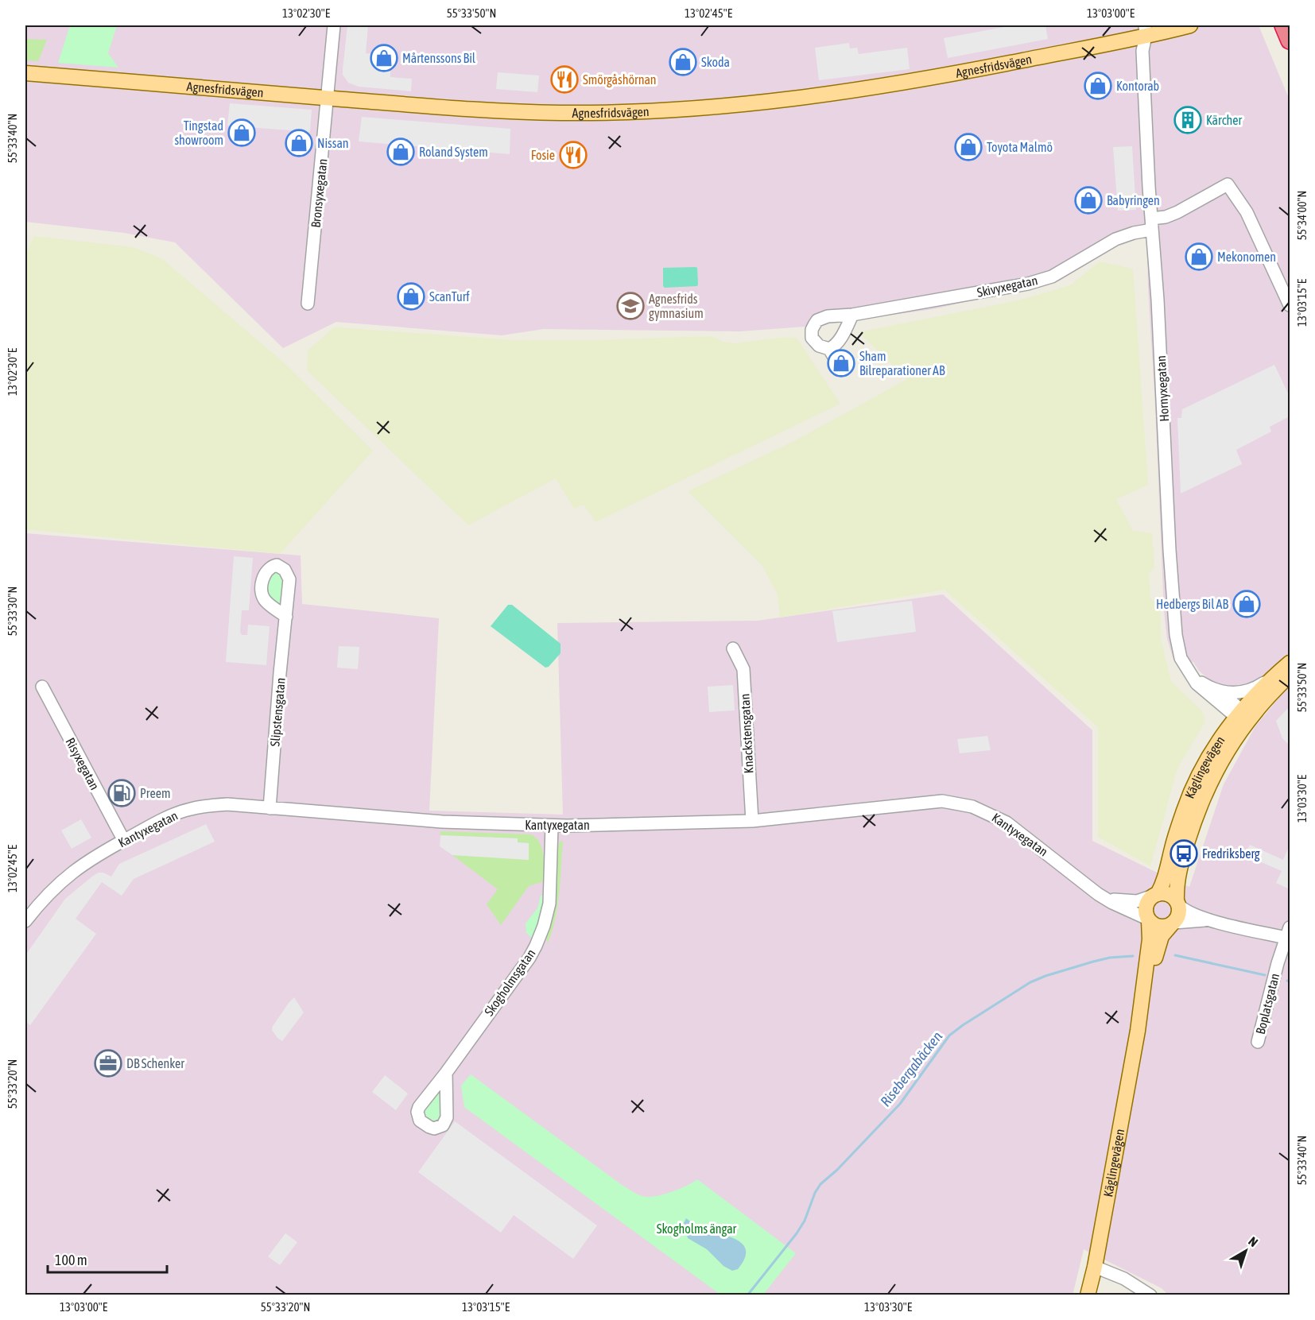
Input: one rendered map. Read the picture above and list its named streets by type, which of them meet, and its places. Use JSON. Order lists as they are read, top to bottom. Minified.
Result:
{"streets":{"main road":["Agnesfridsvägen","Käglingevägen"],"street":["Bronsyxegatan","Skivyxegatan","Hornyxegatan","Slipstensgatan","Knackstensgatan","Risyxegatan","Kantyxegatan","Skogholmsgatan","Boplatsgatan"]},"crossings":[["Agnesfridsvägen","Bronsyxegatan"],["Agnesfridsvägen","Hornyxegatan"],["Skivyxegatan","Hornyxegatan"],["Hornyxegatan","Käglingevägen"],["Slipstensgatan","Kantyxegatan"],["Knackstensgatan","Kantyxegatan"],["Risyxegatan","Kantyxegatan"],["Käglingevägen","Kantyxegatan"],["Käglingevägen","Boplatsgatan"],["Kantyxegatan","Skogholmsgatan"],["Kantyxegatan","Boplatsgatan"]],"water":["Risebergabäcken"],"parks":["Skogholms ängar"],"places":{"shop":["Mårtenssons Bil","Skoda","Kontorab","Tingstad showroom","Nissan","Toyota Malmö","Roland System","Babyringen","Mekonomen","ScanTurf","Sham Bilreparationer AB","Hedbergs Bil AB"],"restaurant":["Smörgåshörnan","Fosie"],"building":["Kärcher"],"school or university":["Agnesfrids gymnasium"],"fuel station":["Preem"],"bus stop":["Fredriksberg"],"office":["DB Schenker"]},"scale_bar":"100 m","north":"top right","coordinates":["13°02'30\"E","55°33'50\"N","13°02'45\"E","13°03'00\"E","55°33'40\"N","55°34'00\"N","13°03'15\"E","55°33'30\"N","13°03'30\"E","55°33'20\"N"]}
